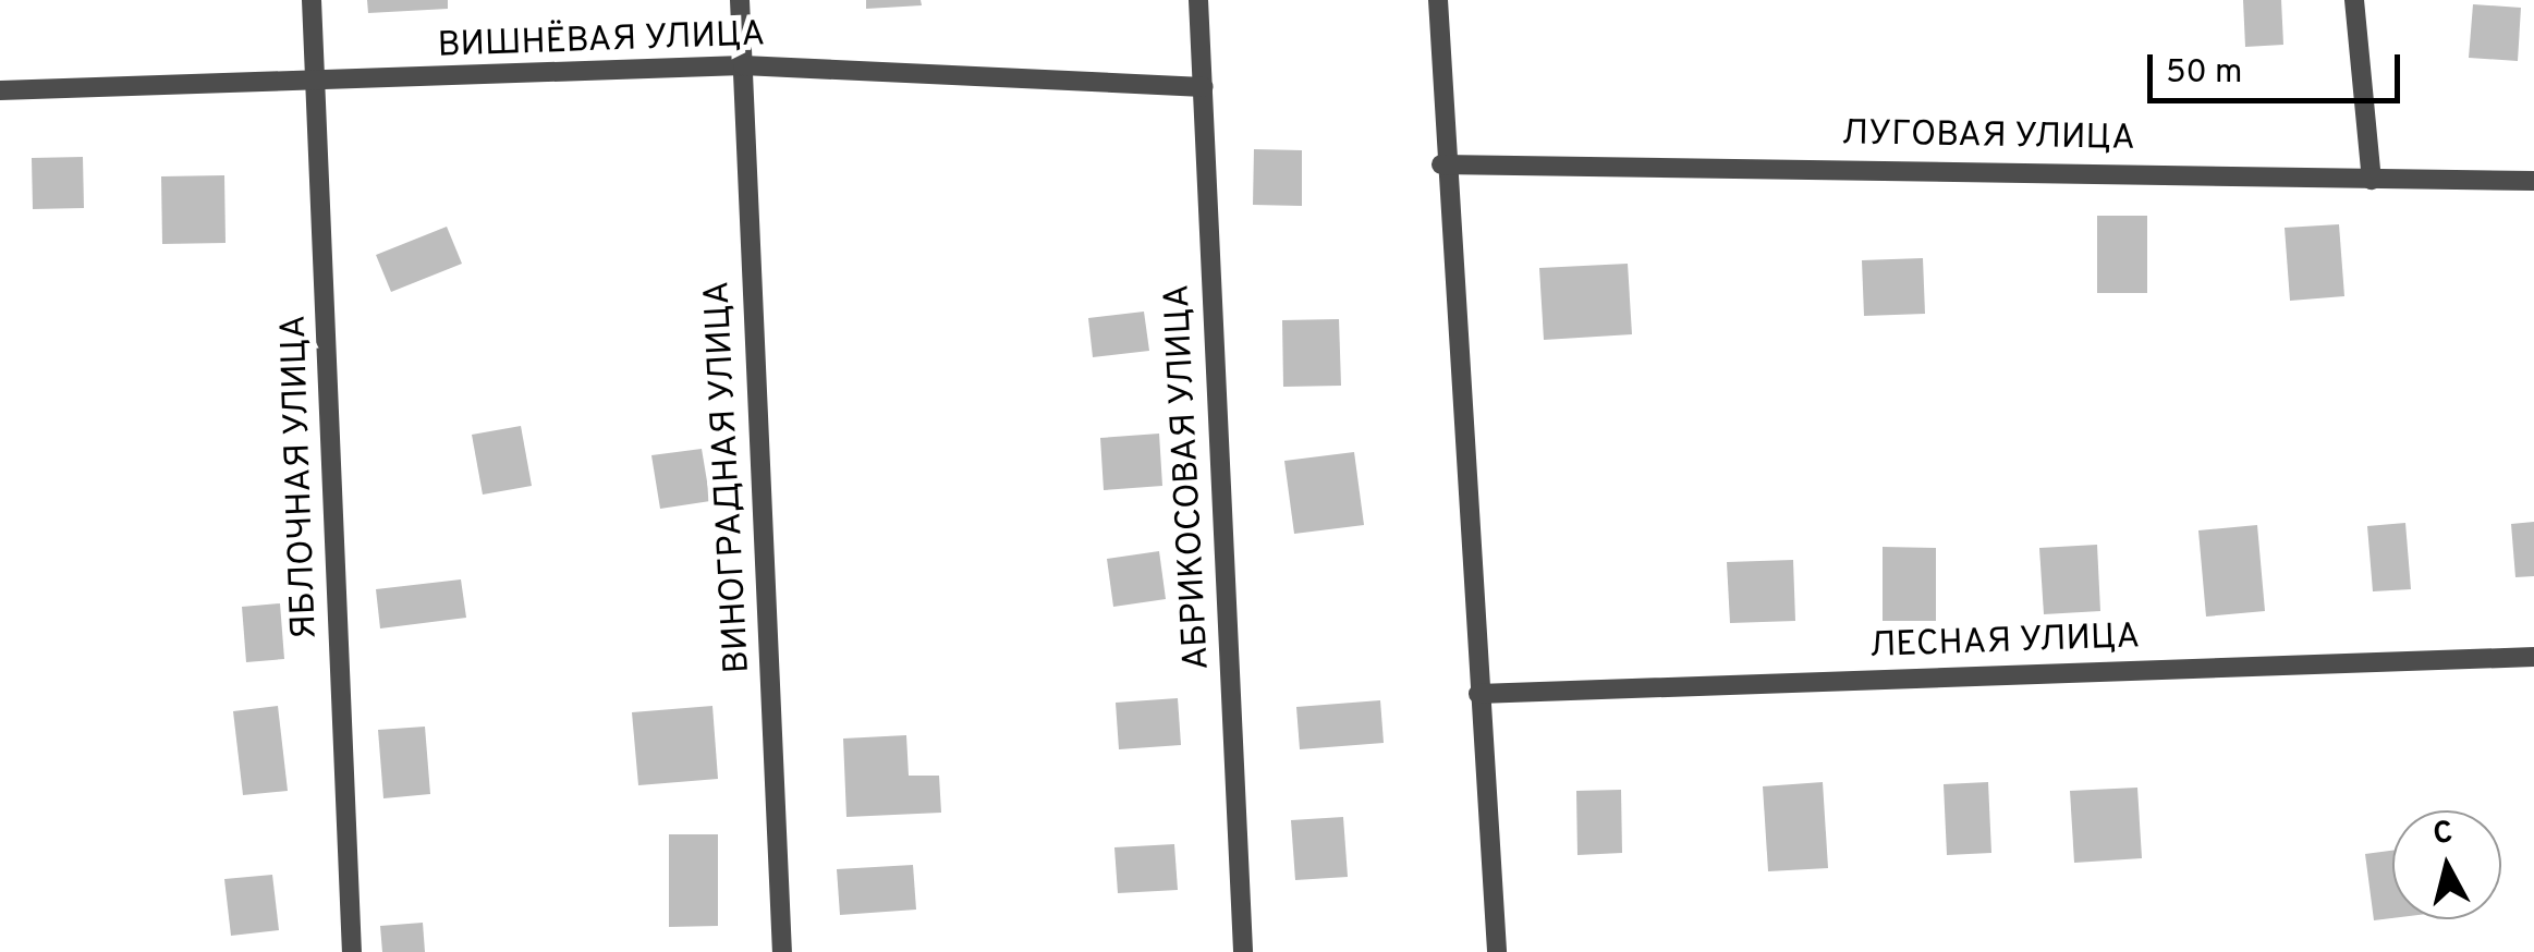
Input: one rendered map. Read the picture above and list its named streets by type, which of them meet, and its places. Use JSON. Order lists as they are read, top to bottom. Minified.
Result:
{"streets":{"street":["ВИШНЁВАЯ УЛИЦА","ЛУГОВАЯ УЛИЦА","ЯБЛОЧНАЯ УЛИЦА","ВИНОГРАДНАЯ УЛИЦА","АБРИКОСОВАЯ УЛИЦА","ЛЕСНАЯ УЛИЦА"]},"crossings":[["ВИШНЁВАЯ УЛИЦА","ЯБЛОЧНАЯ УЛИЦА"],["ВИШНЁВАЯ УЛИЦА","ВИНОГРАДНАЯ УЛИЦА"],["ВИШНЁВАЯ УЛИЦА","АБРИКОСОВАЯ УЛИЦА"]],"scale_bar":"50 m","north":"top"}
